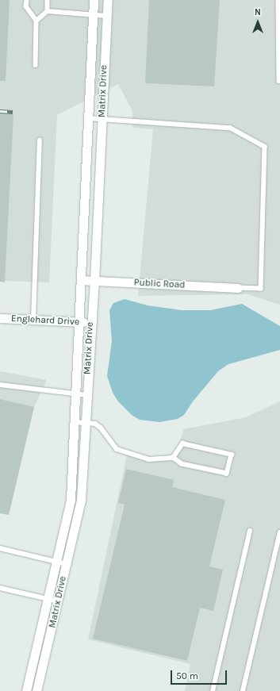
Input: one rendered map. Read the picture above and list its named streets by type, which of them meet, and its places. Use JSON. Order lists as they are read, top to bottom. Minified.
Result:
{"streets":{"street":["Matrix Drive","Public Road","Englehard Drive"]},"crossings":[["Matrix Drive","Public Road"],["Matrix Drive","Englehard Drive"]],"scale_bar":"50 m","north":"top"}
